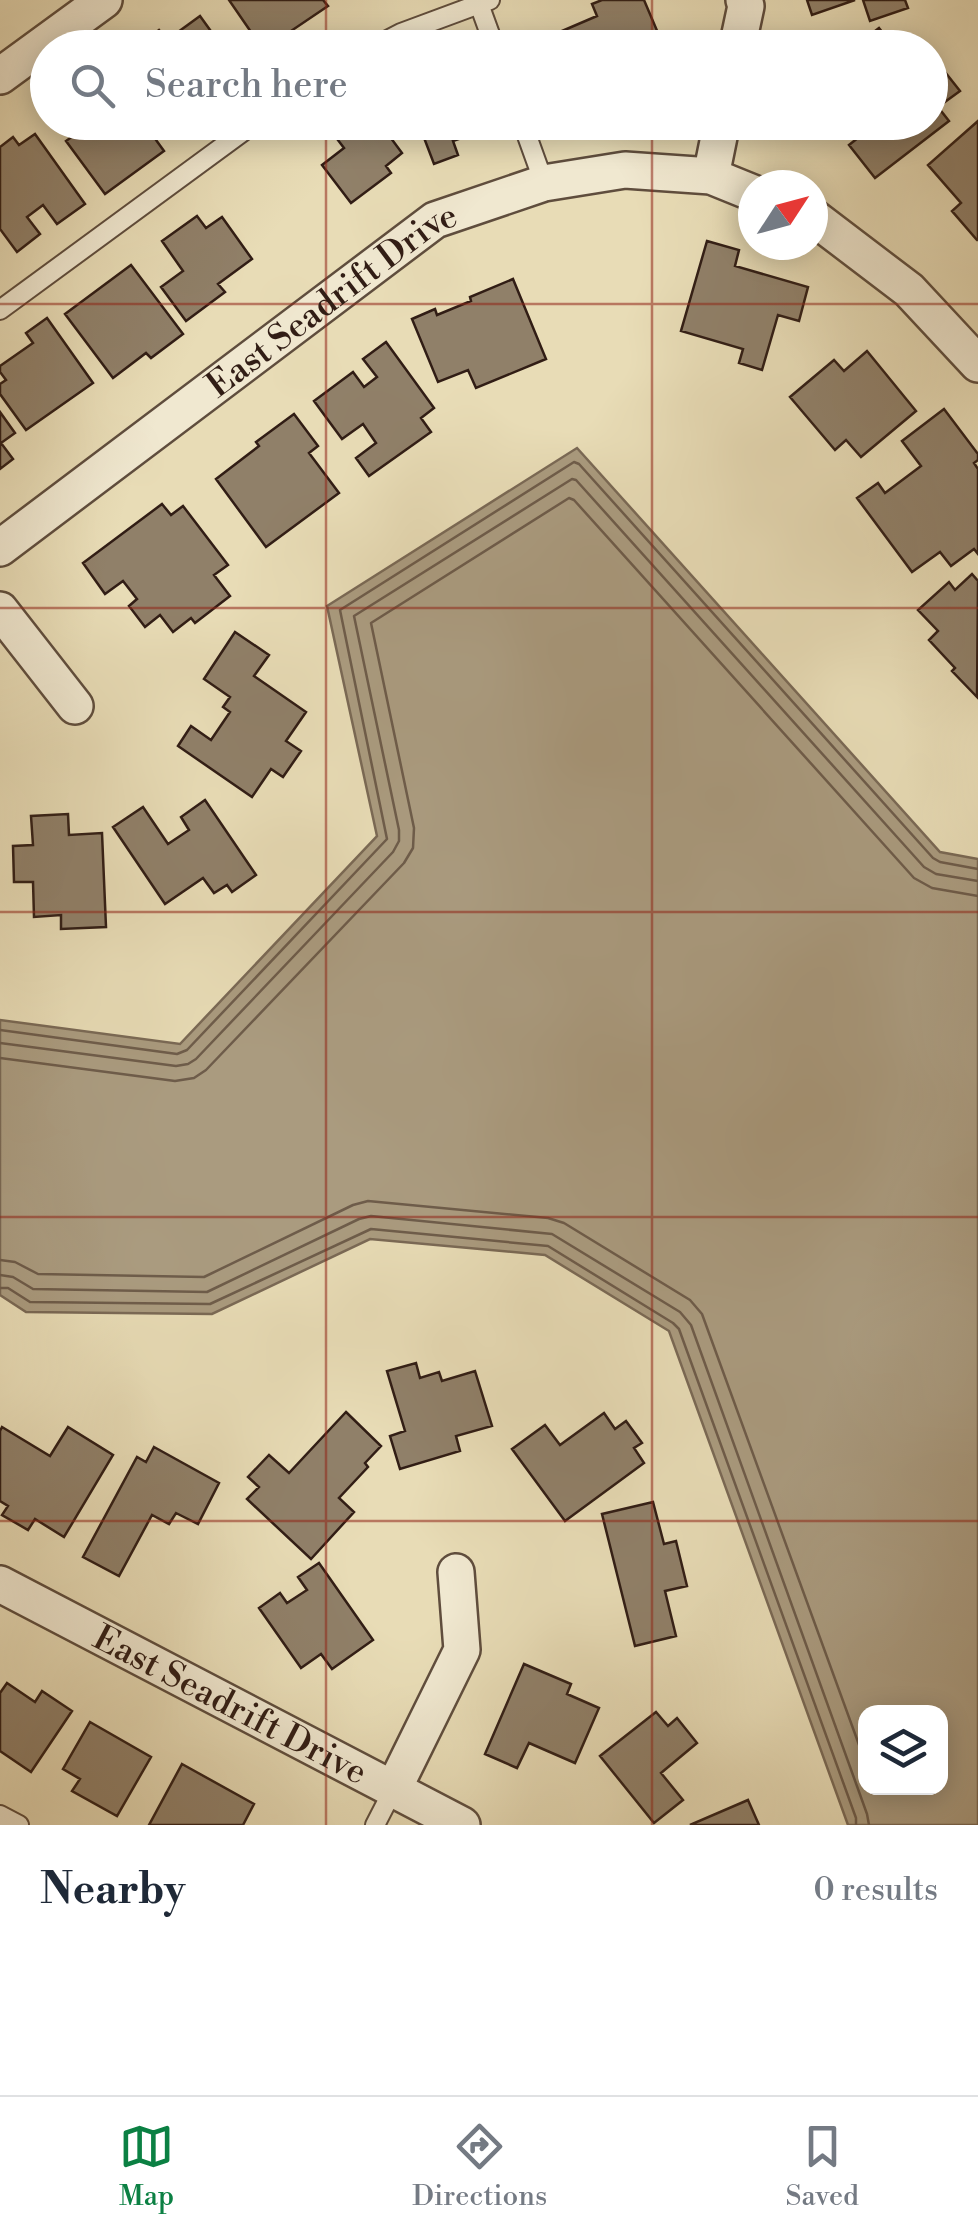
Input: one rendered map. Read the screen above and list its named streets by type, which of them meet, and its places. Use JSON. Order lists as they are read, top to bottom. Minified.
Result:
{"streets":{"street":["East Seadrift Drive"]},"north":"top right","page":{"search":"Search here","heading":["Nearby","0 results"],"nav":["Map","Directions","Saved"]}}
